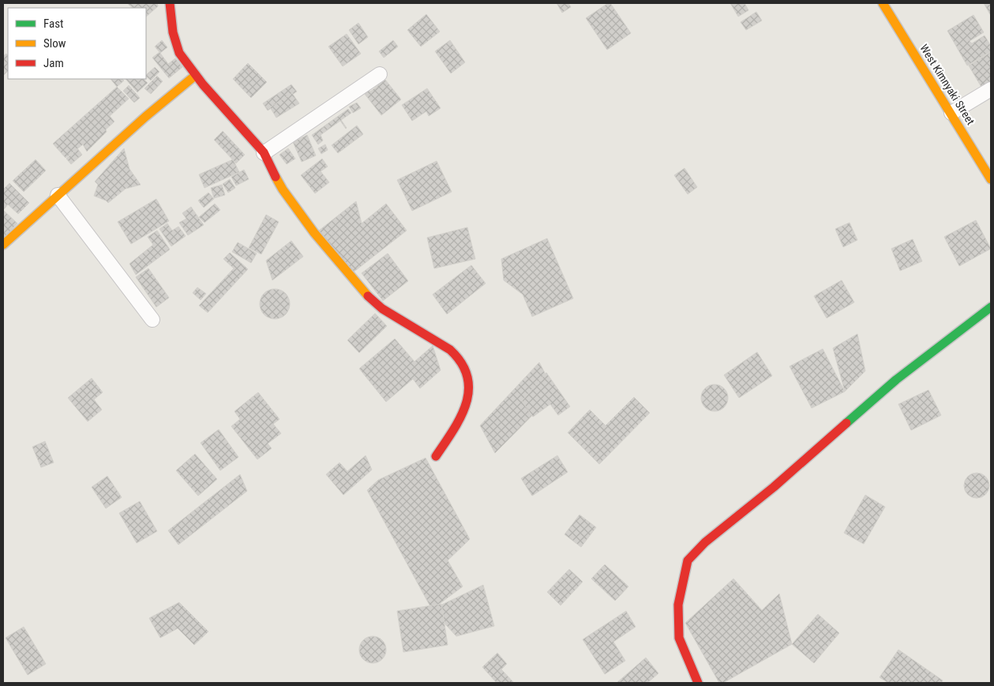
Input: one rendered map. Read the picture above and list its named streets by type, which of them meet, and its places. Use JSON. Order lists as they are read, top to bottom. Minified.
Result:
{"streets":{"street":["West Kimnyaki Street"]},"legend":["Fast","Slow","Jam"]}
